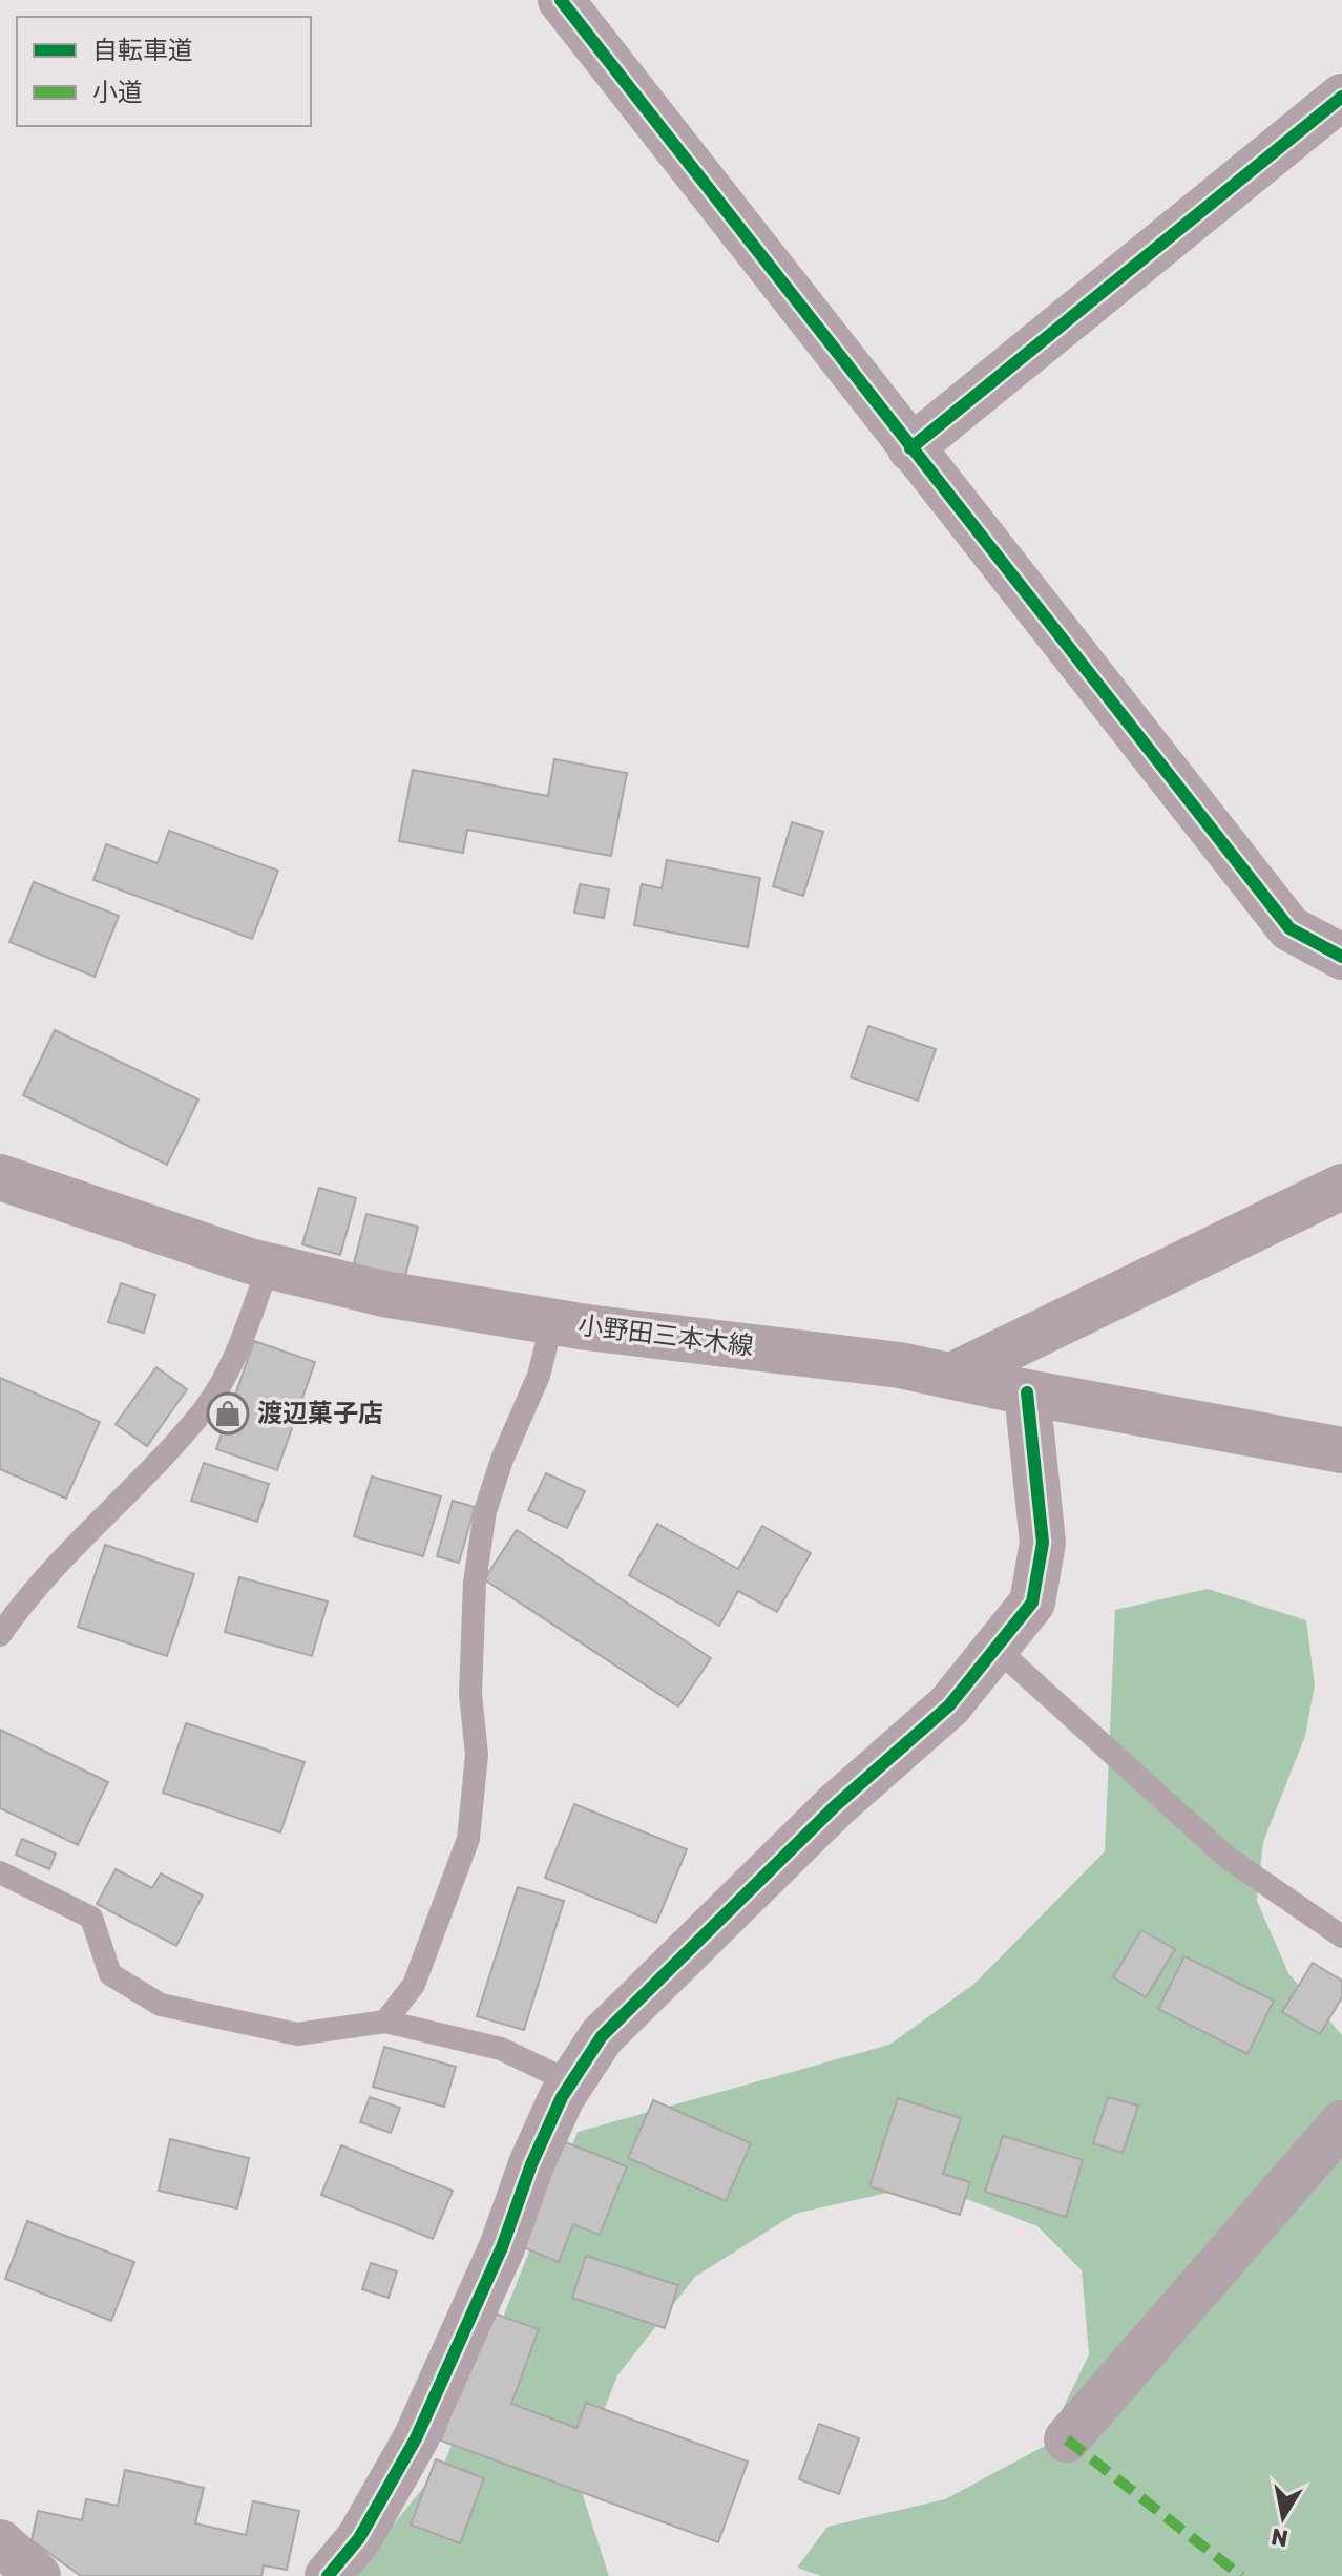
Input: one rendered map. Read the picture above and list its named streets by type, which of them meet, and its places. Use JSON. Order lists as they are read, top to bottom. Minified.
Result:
{"streets":{"main road":["小野田三本木線"]},"places":{"shop":["渡辺菓子店"]},"legend":["自転車道","小道"],"north":"bottom"}
